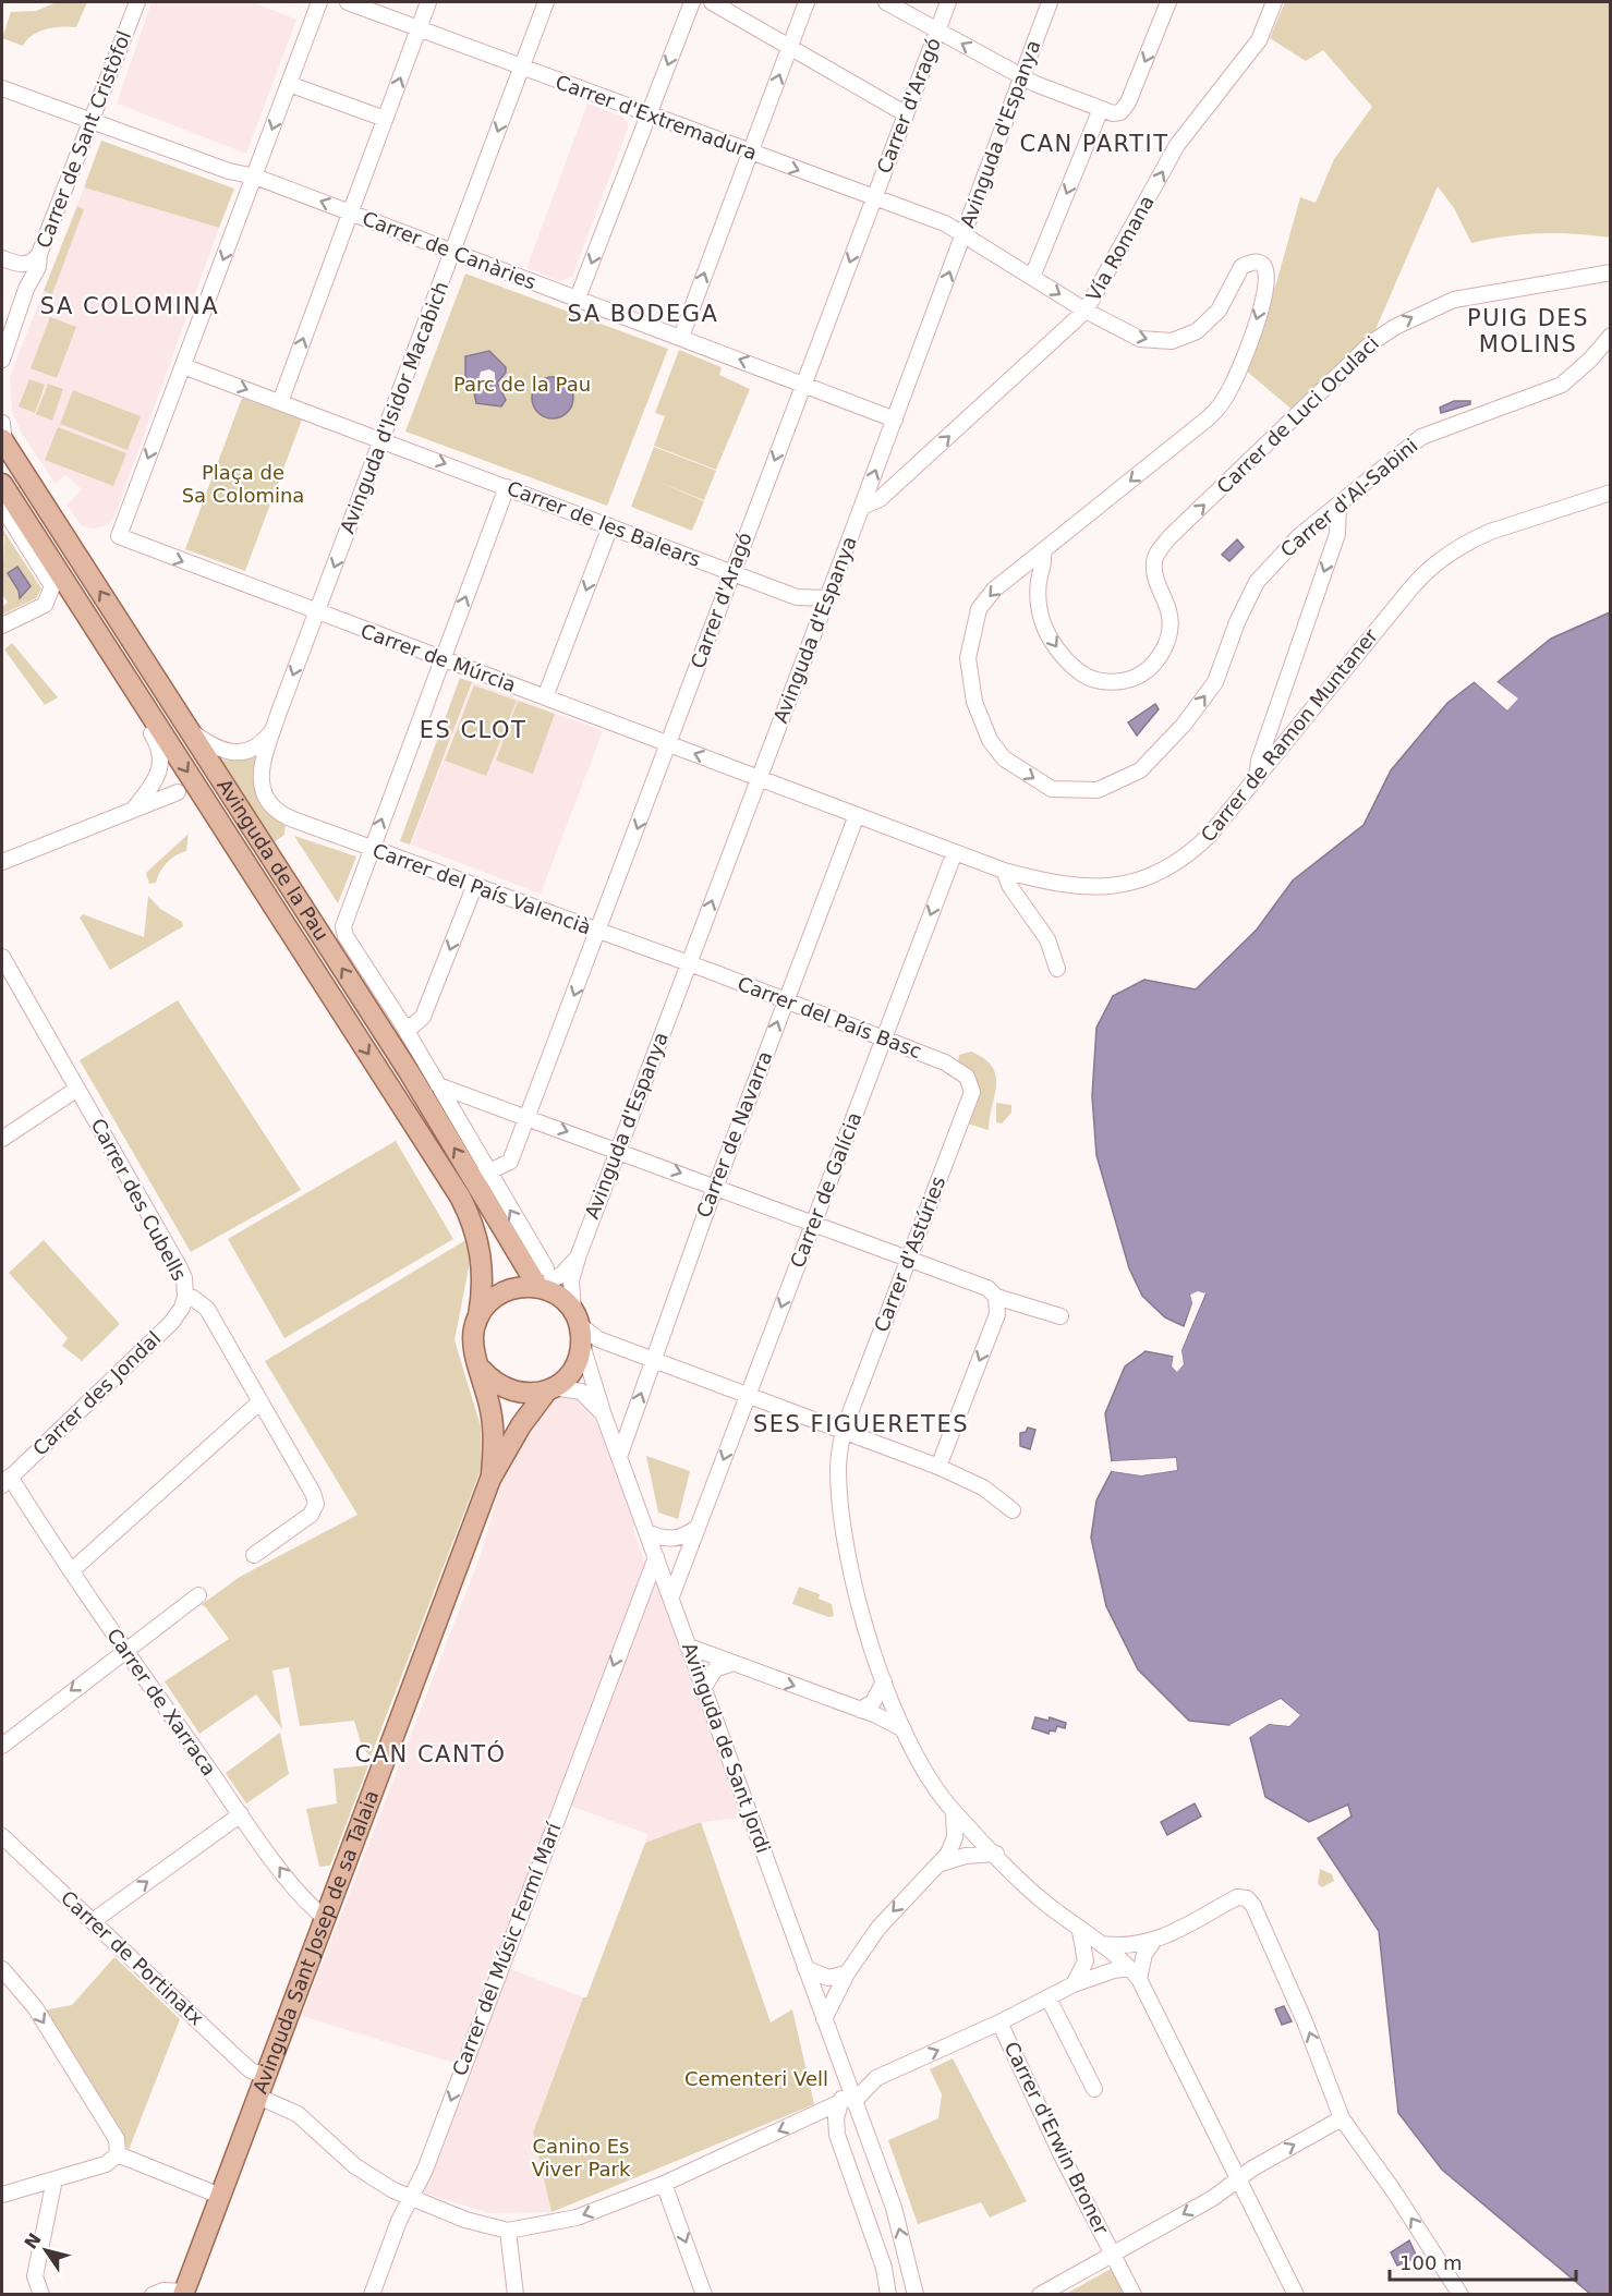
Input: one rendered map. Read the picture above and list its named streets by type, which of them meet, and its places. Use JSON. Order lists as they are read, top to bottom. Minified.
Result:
{"streets":{"main road":["Avinguda de la Pau","Avinguda Sant Josep de sa Talaia"],"street":["Carrer d'Aragó","Carrer d'Extremadura","Avinguda d'Espanya","Carrer de Sant Cristòfol","Vía Romana","Carrer de Canàries","Avinguda d'Isidor Macabich","Carrer de Luci Oculaci","Carrer d'Al-Sabini","Carrer de les Balears","Carrer de Múrcia","Carrer de Ramon Muntaner","Carrer del País Valencià","Carrer del País Basc","Carrer de Navarra","Carrer de Galícia","Carrer des Cubells","Carrer d'Astúries","Carrer des Jondal","Carrer de Xarraca","Avinguda de Sant Jordi","Carrer del Músic Fermí Marí","Carrer de Portinatx","Carrer d'Erwin Broner"]},"crossings":[["Carrer d'Aragó","Carrer d'Extremadura"],["Carrer d'Aragó","Carrer de Canàries"],["Carrer d'Aragó","Carrer de les Balears"],["Carrer d'Aragó","Carrer de Múrcia"],["Carrer d'Aragó","Avinguda de la Pau"],["Carrer d'Aragó","Carrer del País Valencià"],["Carrer d'Extremadura","Avinguda d'Espanya"],["Carrer d'Extremadura","Vía Romana"],["Carrer d'Extremadura","Avinguda d'Isidor Macabich"],["Carrer d'Extremadura","Carrer d'Al-Sabini"],["Avinguda d'Espanya","Vía Romana"],["Avinguda d'Espanya","Carrer de Canàries"],["Avinguda d'Espanya","Carrer de les Balears"],["Avinguda d'Espanya","Carrer de Múrcia"],["Avinguda d'Espanya","Carrer de Ramon Muntaner"],["Avinguda d'Espanya","Avinguda de la Pau"],["Avinguda d'Espanya","Carrer del País Valencià"],["Avinguda d'Espanya","Carrer del País Basc"],["Avinguda d'Espanya","Avinguda de Sant Jordi"],["Carrer de Sant Cristòfol","Carrer de Canàries"],["Vía Romana","Carrer d'Al-Sabini"],["Carrer de Canàries","Avinguda d'Isidor Macabich"],["Avinguda d'Isidor Macabich","Carrer de les Balears"],["Avinguda d'Isidor Macabich","Carrer de Múrcia"],["Avinguda d'Isidor Macabich","Carrer del País Valencià"],["Carrer de Luci Oculaci","Carrer d'Al-Sabini"],["Carrer de les Balears","Carrer de Múrcia"],["Carrer de Múrcia","Carrer de Ramon Muntaner"],["Carrer de Ramon Muntaner","Carrer de Navarra"],["Carrer de Ramon Muntaner","Carrer de Galícia"],["Avinguda de la Pau","Carrer del País Valencià"],["Avinguda de la Pau","Avinguda de Sant Jordi"],["Carrer del País Valencià","Carrer del País Basc"],["Carrer del País Basc","Carrer de Navarra"],["Carrer del País Basc","Carrer de Galícia"],["Carrer del País Basc","Carrer d'Astúries"],["Carrer de Navarra","Avinguda de Sant Jordi"],["Carrer de Galícia","Avinguda de Sant Jordi"],["Carrer des Cubells","Carrer des Jondal"],["Carrer des Jondal","Carrer de Xarraca"],["Carrer de Xarraca","Avinguda Sant Josep de sa Talaia"],["Avinguda de Sant Jordi","Carrer del Músic Fermí Marí"],["Avinguda Sant Josep de sa Talaia","Carrer de Portinatx"]],"one_way":["Vía Romana","Carrer de Navarra","Carrer de Galícia","Carrer del Músic Fermí Marí"],"districts":["CAN PARTIT","SA COLOMINA","SA BODEGA","PUIG DES MOLINS","ES CLOT","SES FIGUERETES","CAN CANTÓ"],"parks":["Parc de la Pau","Plaça de Sa Colomina","Cementeri Vell","Canino Es Viver Park"],"scale_bar":"100 m","north":"top left"}
